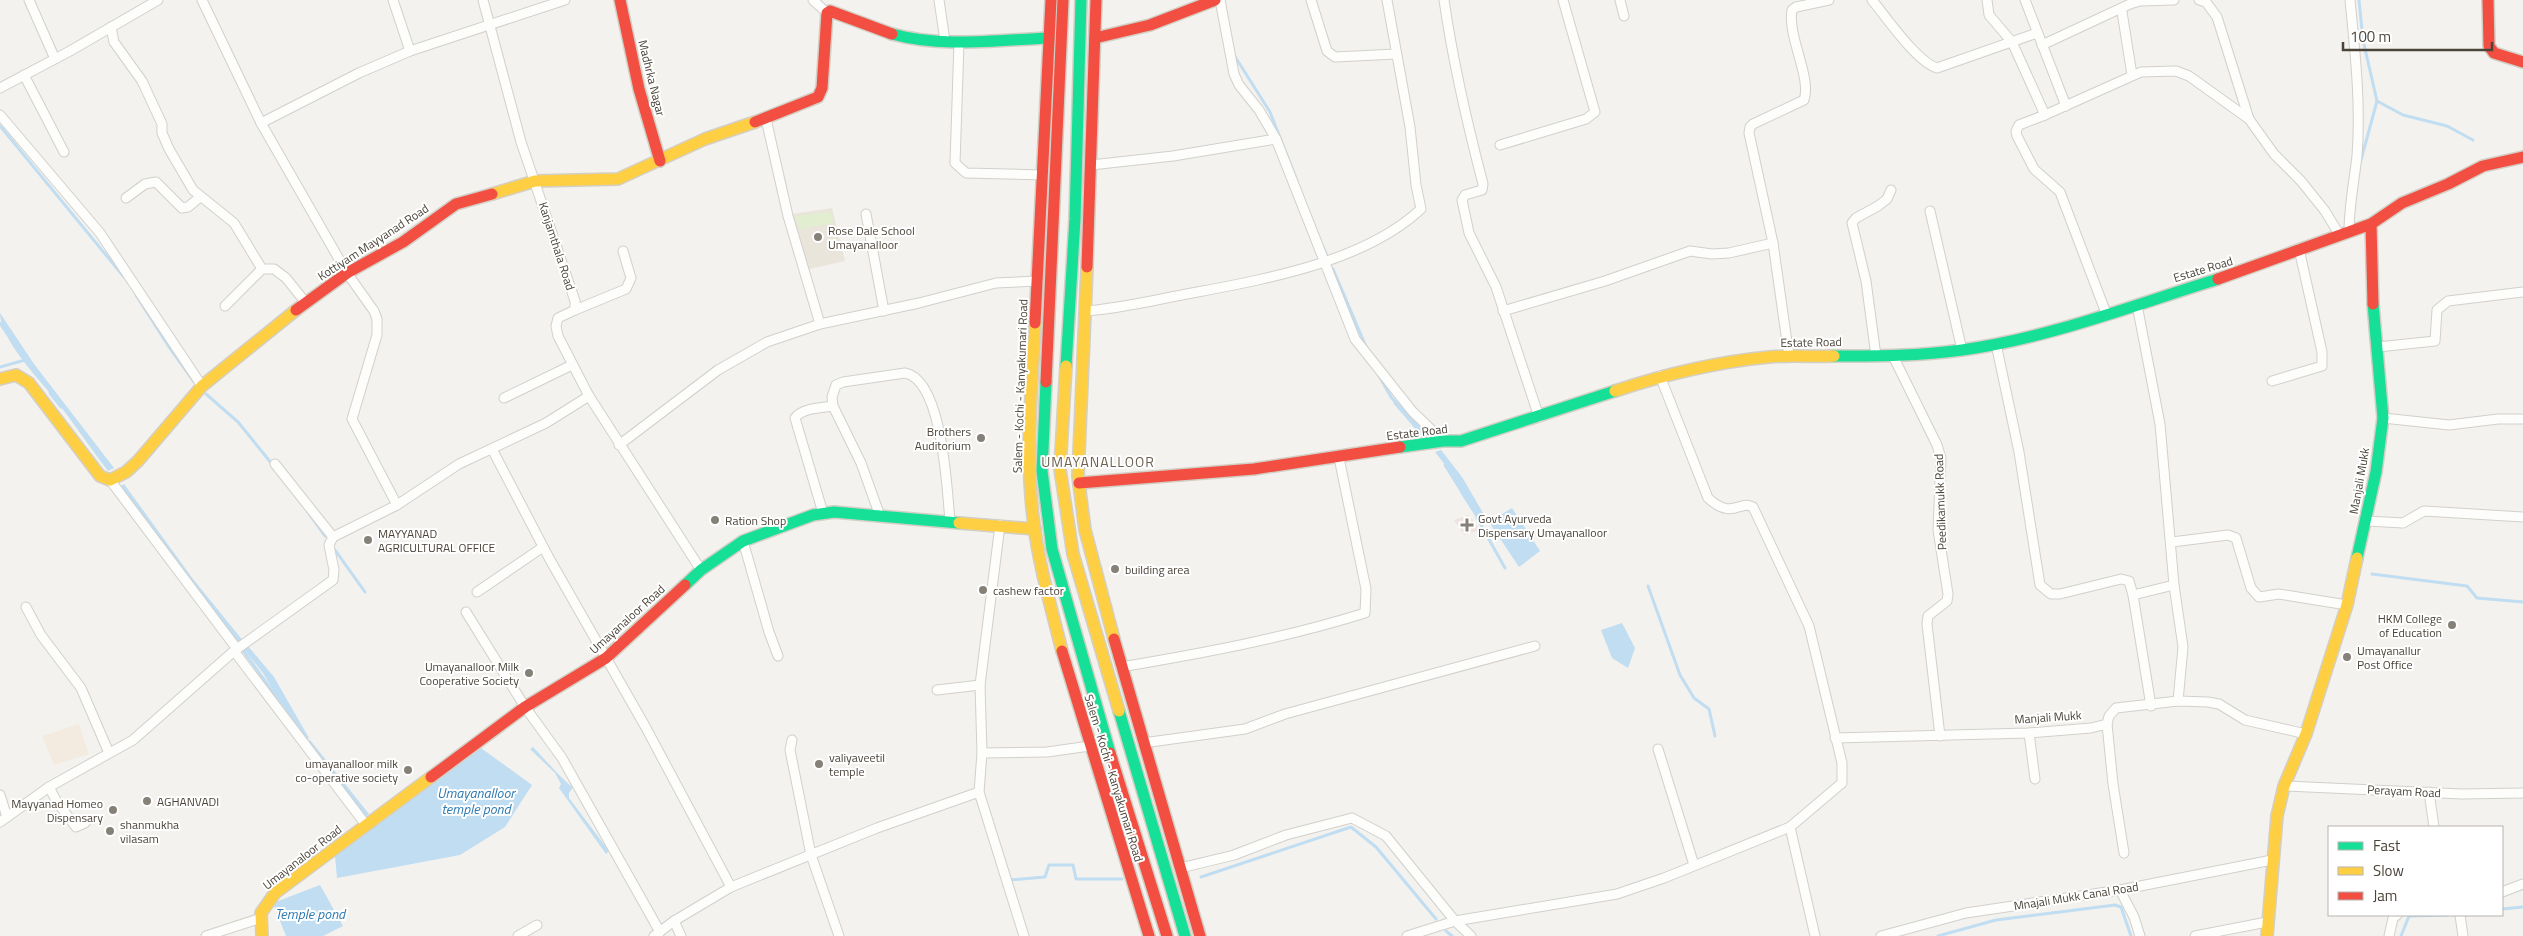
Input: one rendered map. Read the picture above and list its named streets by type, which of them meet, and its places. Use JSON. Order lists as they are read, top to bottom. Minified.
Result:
{"streets":{"main road":["Madhrka Nagar","Kottiyam Mayyanad Road","Estate Road","Salem - Kochi - Kanyakumari Road","Manjali Mukk","Umayanaloor Road"],"street":["Kanjamthala Road","Peedikamukk Road","Perayam Road","Mnajali Mukk Canal Road"]},"crossings":[["Madhrka Nagar","Kottiyam Mayyanad Road"],["Kottiyam Mayyanad Road","Kanjamthala Road"],["Estate Road","Manjali Mukk"],["Estate Road","Peedikamukk Road"],["Salem - Kochi - Kanyakumari Road","Umayanaloor Road"],["Manjali Mukk","Peedikamukk Road"],["Manjali Mukk","Perayam Road"],["Manjali Mukk","Mnajali Mukk Canal Road"]],"districts":["UMAYANALLOOR"],"water":["Umayanalloor temple pond","Temple pond"],"places":{"other":["Rose Dale School Umayanalloor","Brothers Auditorium","Ration Shop","MAYYANAD AGRICULTURAL OFFICE","building area","cashew factor","HKM College of Education","Umayanallur Post Office","Umayanalloor Milk Cooperative Society","valiyaveetil temple","umayanalloor milk co-operative society","AGHANVADI","Mayyanad Homeo Dispensary","shanmukha vilasam"],"health":["Govt Ayurveda Dispensary Umayanalloor"]},"legend":["Fast","Slow","Jam"],"scale_bar":"100 m"}
